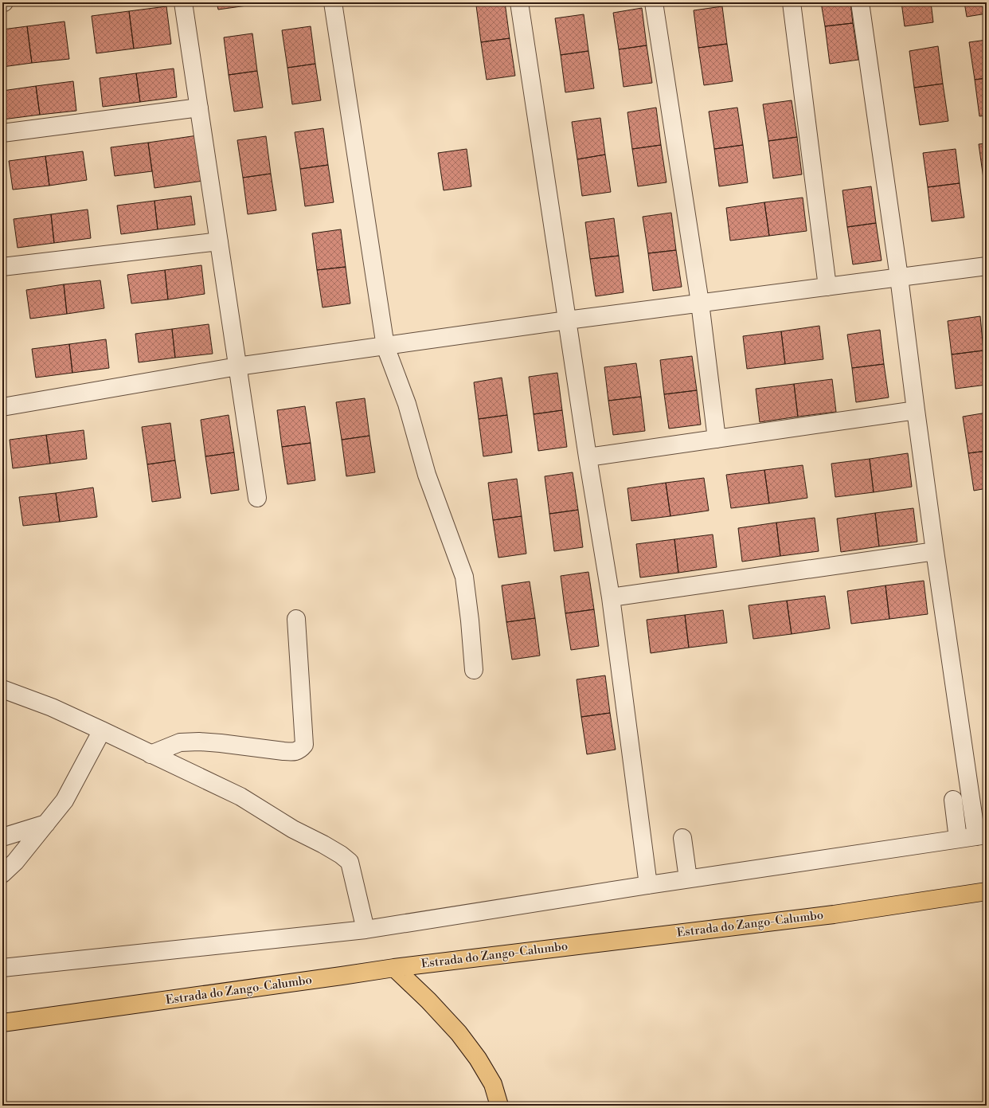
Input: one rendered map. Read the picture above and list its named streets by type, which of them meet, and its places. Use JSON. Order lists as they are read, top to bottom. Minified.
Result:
{"streets":{"main road":["Estrada do Zango-Calumbo"]}}
